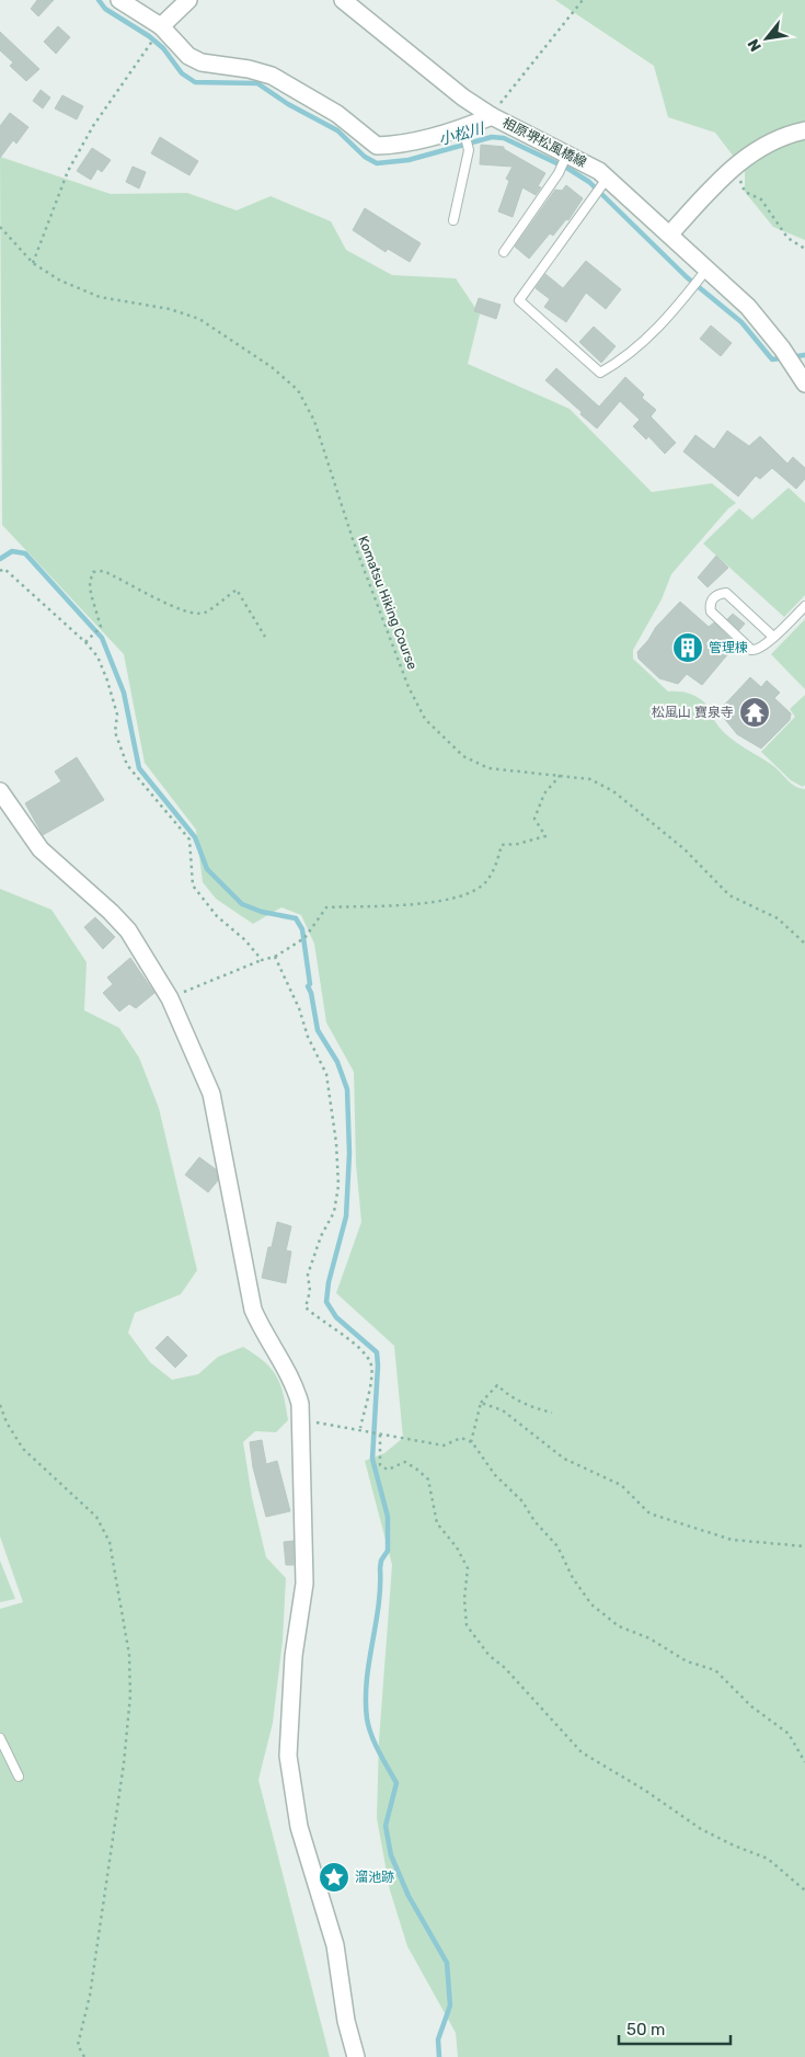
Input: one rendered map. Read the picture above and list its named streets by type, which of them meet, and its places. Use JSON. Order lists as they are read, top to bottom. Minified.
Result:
{"streets":{"street":["相原堺松風橋線"],"path":["Komatsu Hiking Course"]},"water":["小松川"],"places":{"building":["管理棟"],"temple":["松風山 寶泉寺"],"place":["溜池跡"]},"scale_bar":"50 m","north":"bottom left"}
